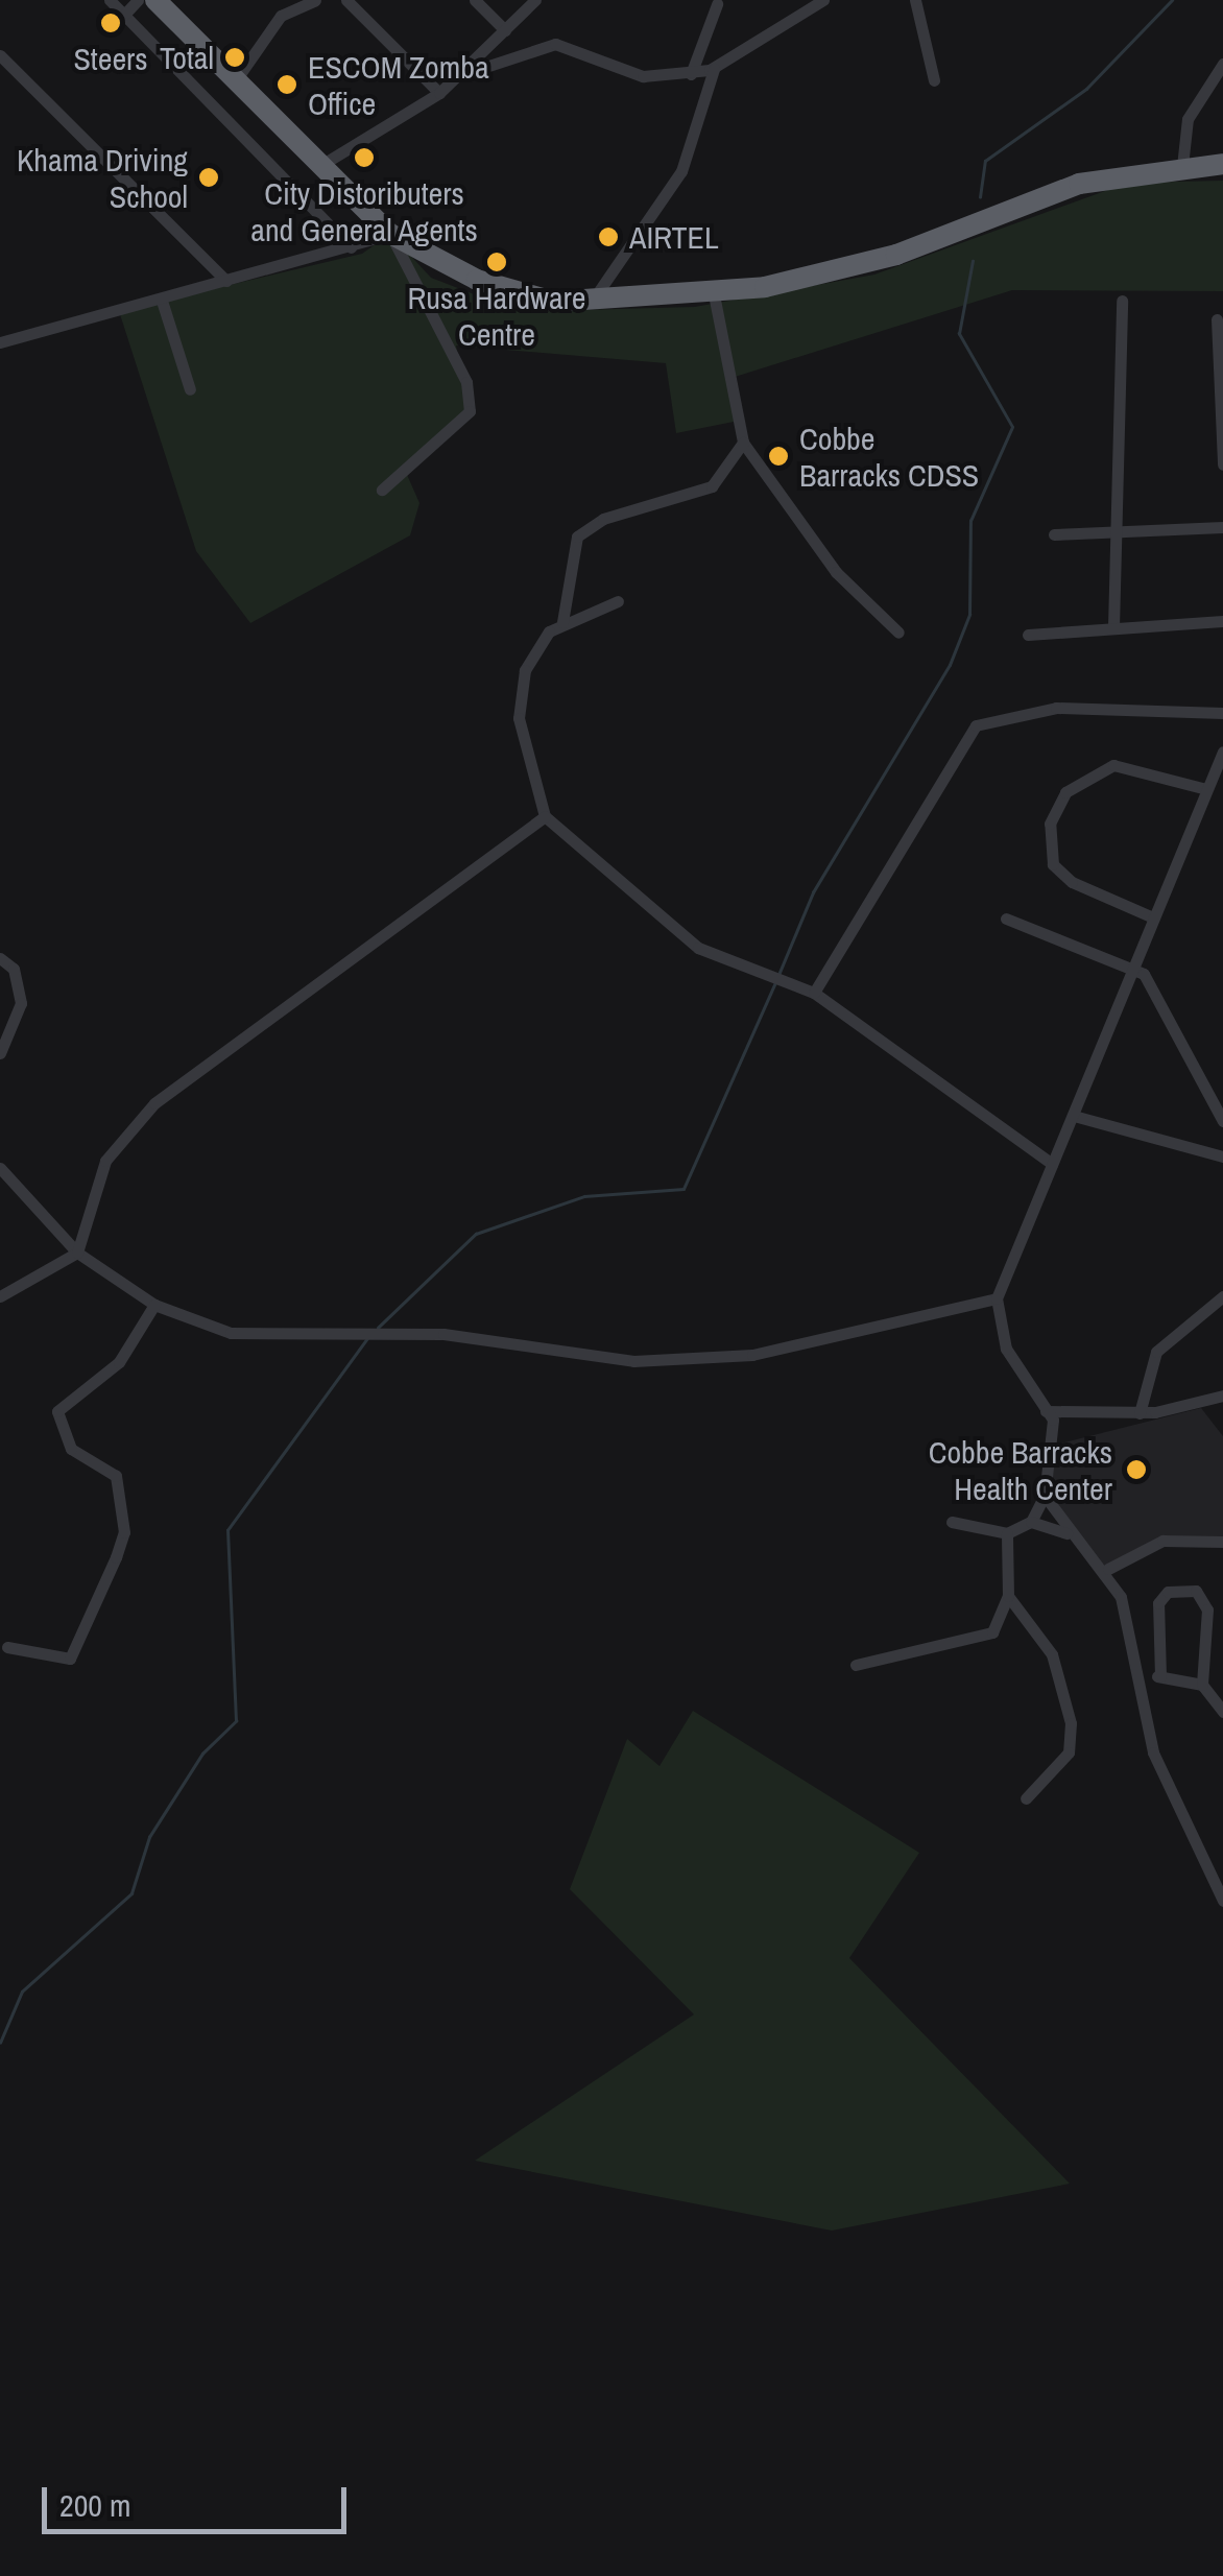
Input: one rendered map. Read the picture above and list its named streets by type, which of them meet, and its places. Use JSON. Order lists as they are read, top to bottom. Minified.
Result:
{"places":["Steers","Total","ESCOM Zomba Office","City Distoributers and General Agents","Khama Driving School","AIRTEL","Rusa Hardware Centre","Cobbe Barracks CDSS","Cobbe Barracks Health Center"],"scale_bar":"200 m"}
